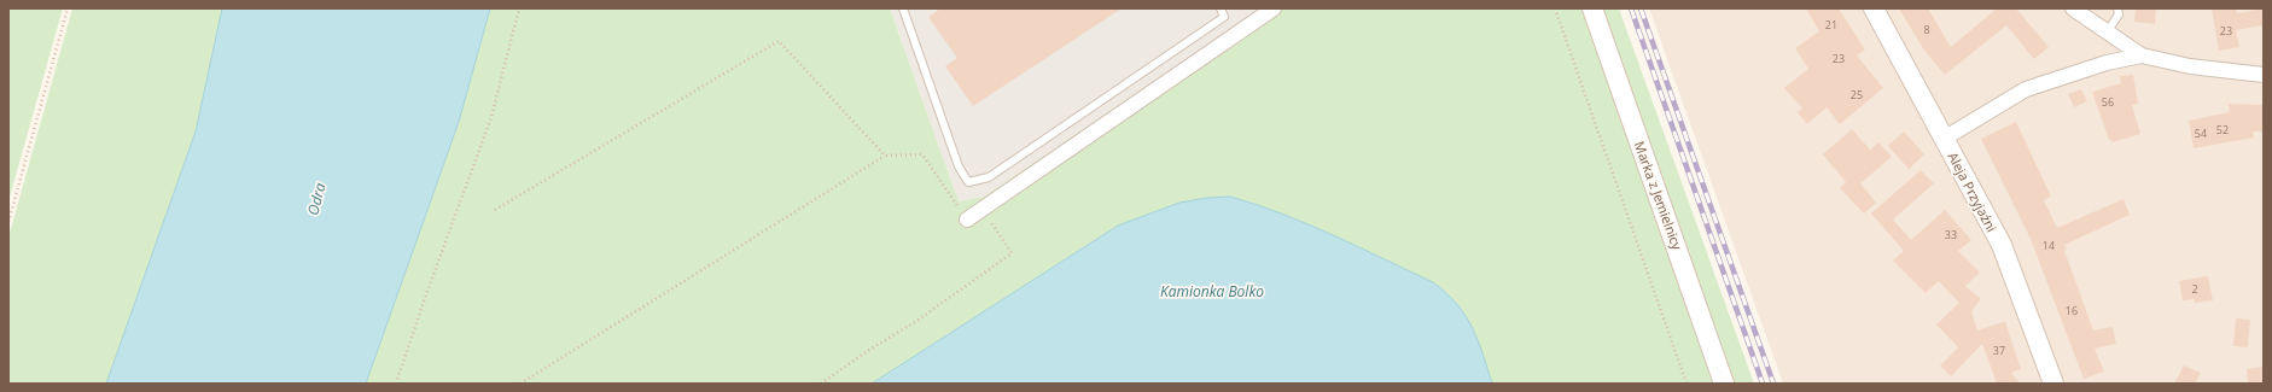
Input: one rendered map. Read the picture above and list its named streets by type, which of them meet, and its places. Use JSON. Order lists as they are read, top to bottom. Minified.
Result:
{"streets":{"street":["Aleja Przyjaźni","Marka z Jemielnicy"]},"water":["Odra","Kamionka Bolko"],"house_numbers":["21","8","23","23","25","56","52","54","33","14","2","16","37"]}
